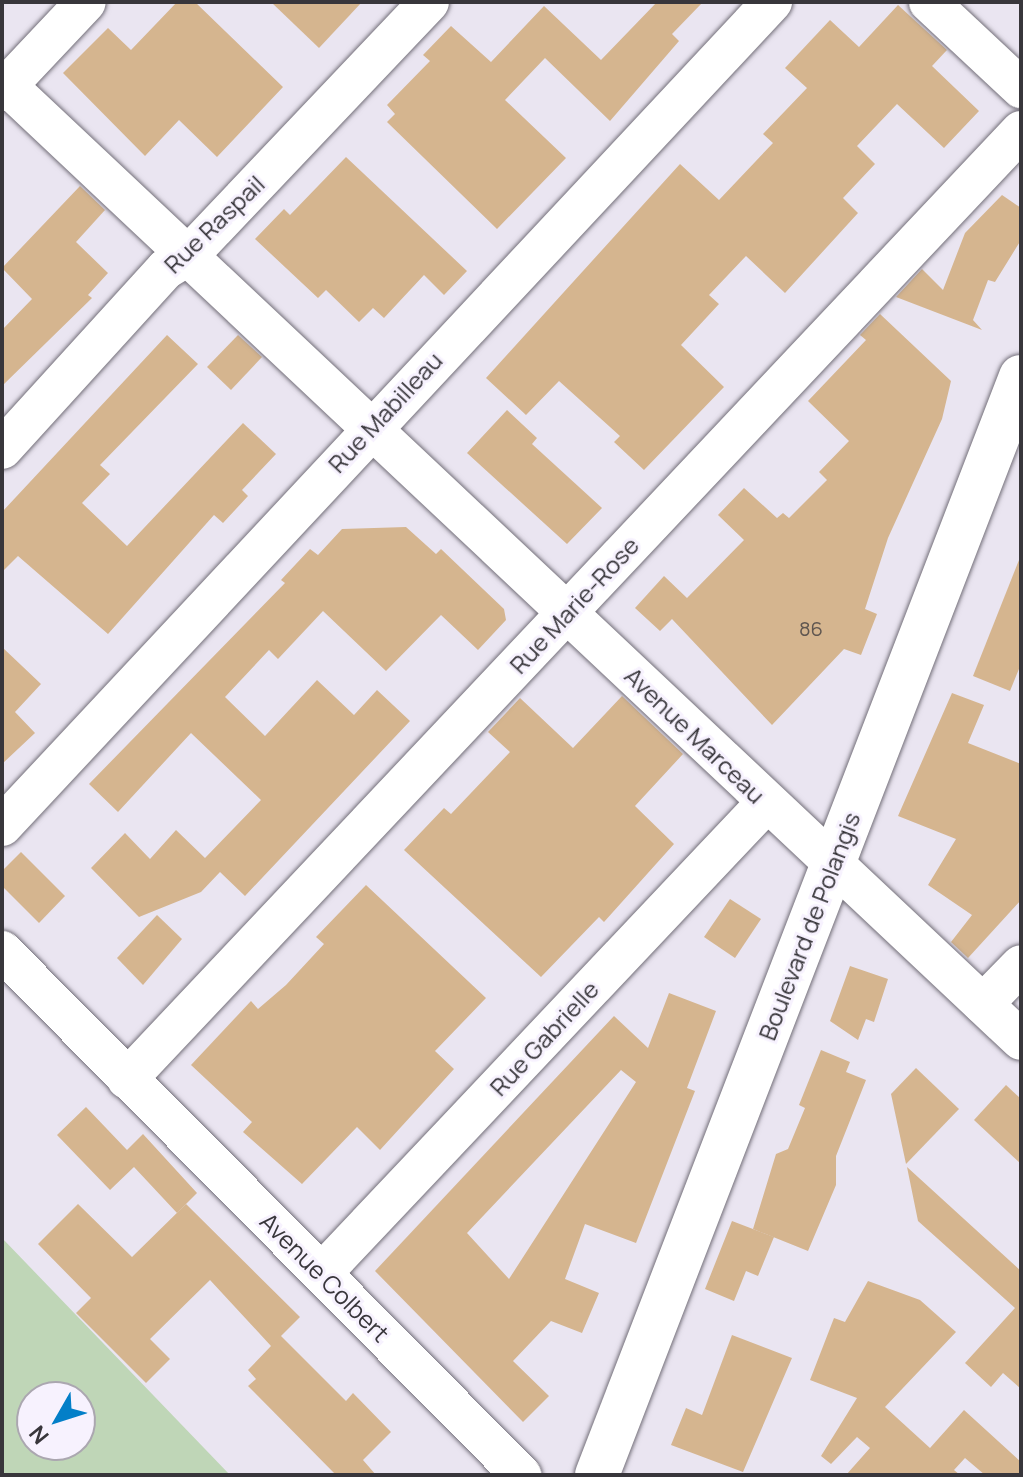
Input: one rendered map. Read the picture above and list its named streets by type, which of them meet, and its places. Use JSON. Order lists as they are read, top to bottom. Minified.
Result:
{"streets":{"street":["Rue Raspail","Rue Mabilleau","Rue Marie-Rose","Avenue Marceau","Boulevard de Polangis","Rue Gabrielle","Avenue Colbert"]},"crossings":[["Rue Raspail","Avenue Marceau"],["Rue Mabilleau","Avenue Marceau"],["Rue Marie-Rose","Avenue Marceau"],["Rue Marie-Rose","Avenue Colbert"],["Avenue Marceau","Boulevard de Polangis"],["Avenue Marceau","Rue Gabrielle"],["Rue Gabrielle","Avenue Colbert"]],"house_numbers":["86"],"north":"bottom left"}
